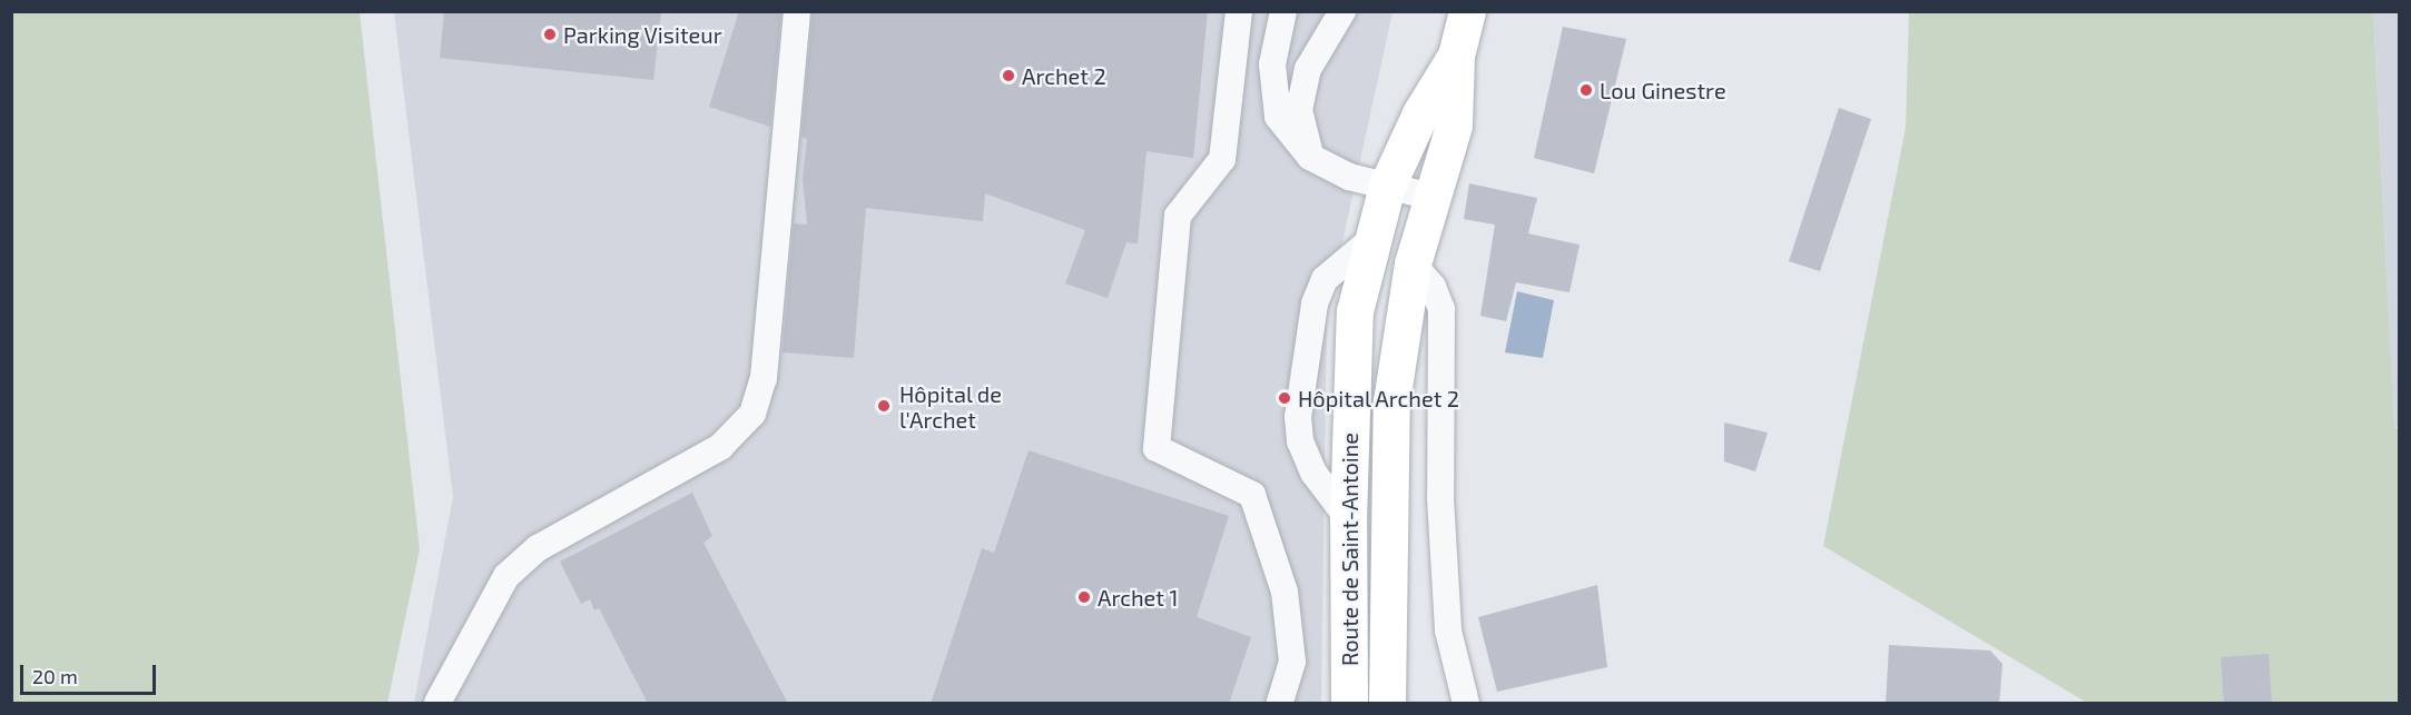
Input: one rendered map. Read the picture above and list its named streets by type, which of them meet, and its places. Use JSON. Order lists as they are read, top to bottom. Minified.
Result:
{"streets":{"street":["Route de Saint-Antoine"]},"places":["Parking Visiteur","Archet 2","Lou Ginestre","Hôpital Archet 2","Hôpital de l'Archet","Archet 1"],"scale_bar":"20 m"}
